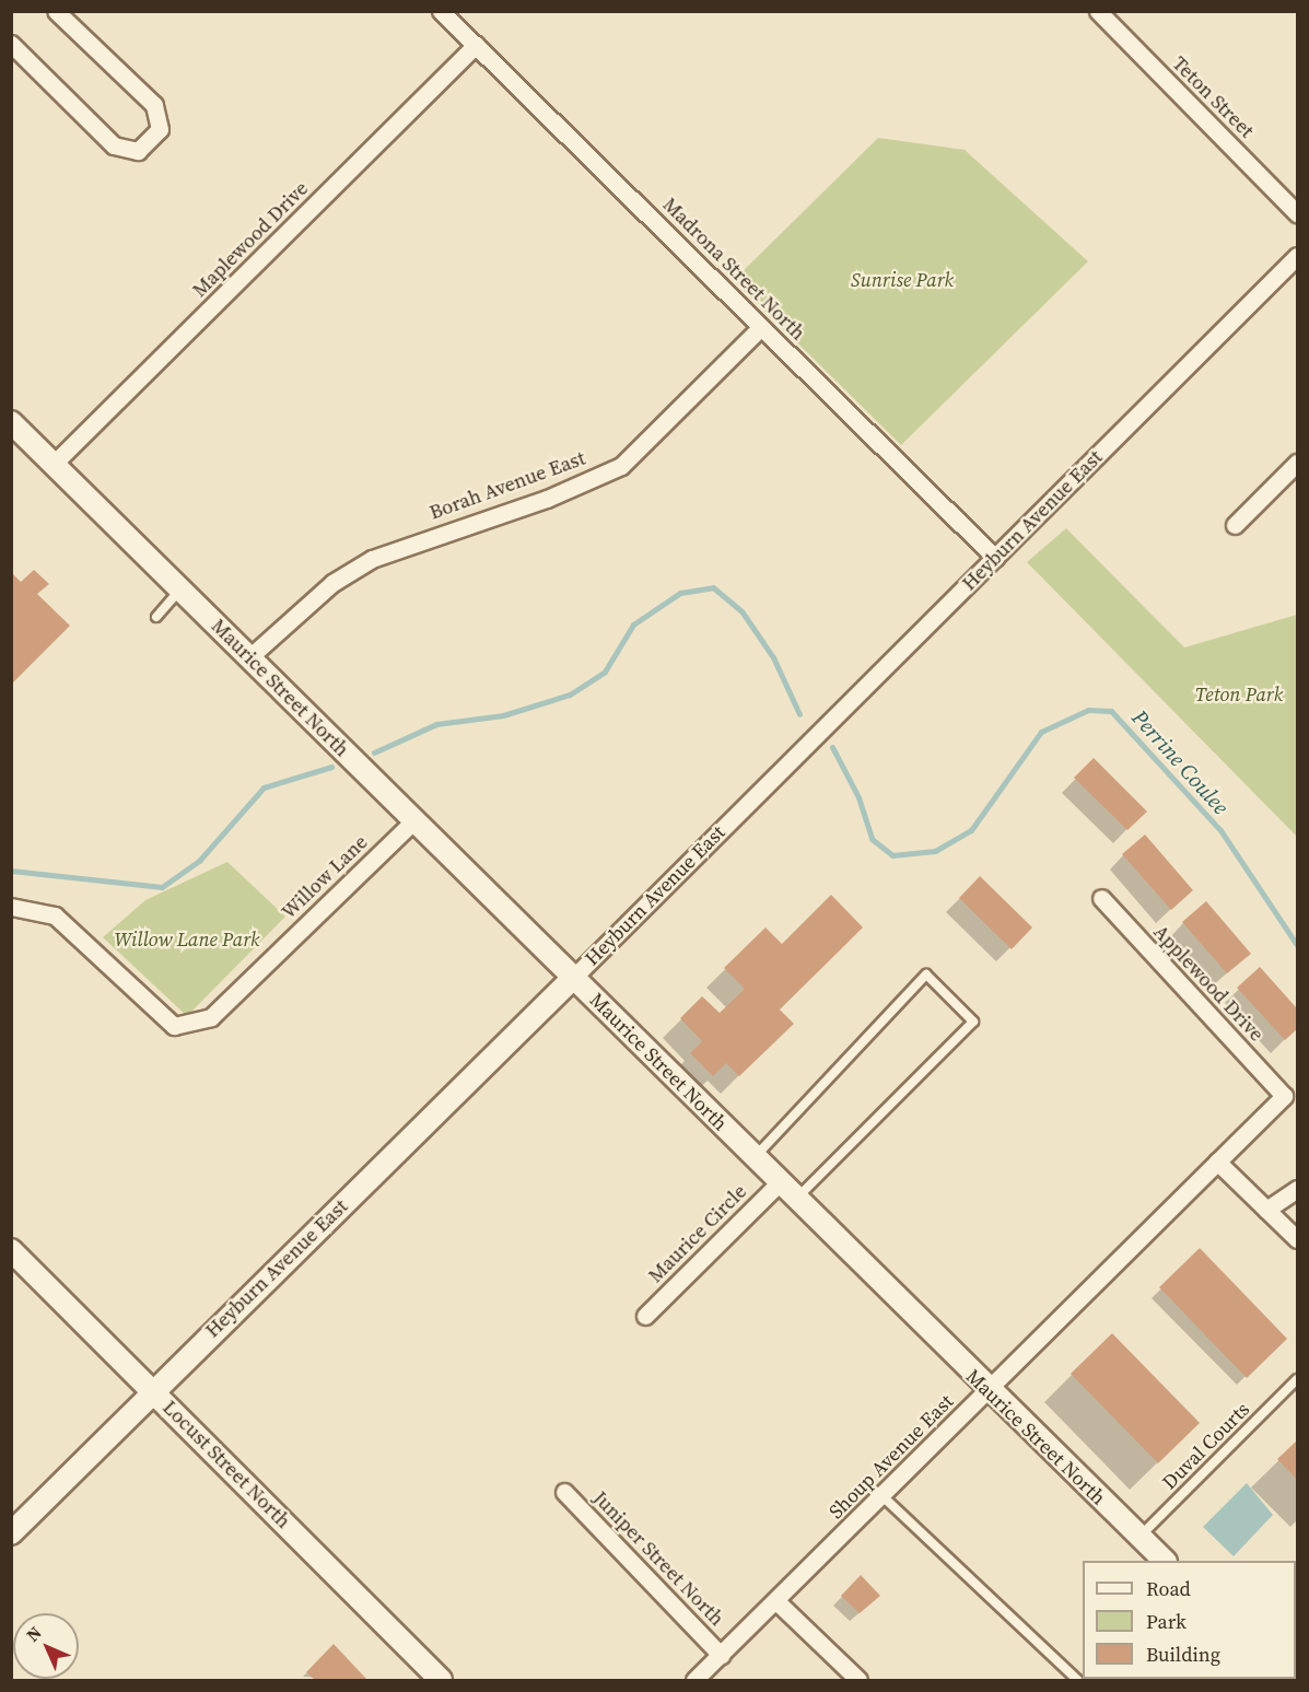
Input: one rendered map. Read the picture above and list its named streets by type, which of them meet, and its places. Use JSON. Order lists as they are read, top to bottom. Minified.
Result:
{"streets":{"street":["Teton Street","Maplewood Drive","Madrona Street North","Borah Avenue East","Heyburn Avenue East","Maurice Street North","Willow Lane","Applewood Drive","Maurice Circle","Shoup Avenue East","Locust Street North","Juniper Street North"],"lane":["Duval Courts"]},"crossings":[["Maplewood Drive","Madrona Street North"],["Maplewood Drive","Maurice Street North"],["Madrona Street North","Borah Avenue East"],["Madrona Street North","Heyburn Avenue East"],["Borah Avenue East","Maurice Street North"],["Heyburn Avenue East","Maurice Street North"],["Heyburn Avenue East","Locust Street North"],["Maurice Street North","Willow Lane"],["Maurice Street North","Maurice Circle"],["Maurice Street North","Duval Courts"],["Maurice Street North","Shoup Avenue East"],["Applewood Drive","Shoup Avenue East"],["Shoup Avenue East","Juniper Street North"]],"water":["Perrine Coulee"],"parks":["Sunrise Park","Teton Park","Willow Lane Park"],"legend":["Road","Park","Building"],"north":"top left"}
